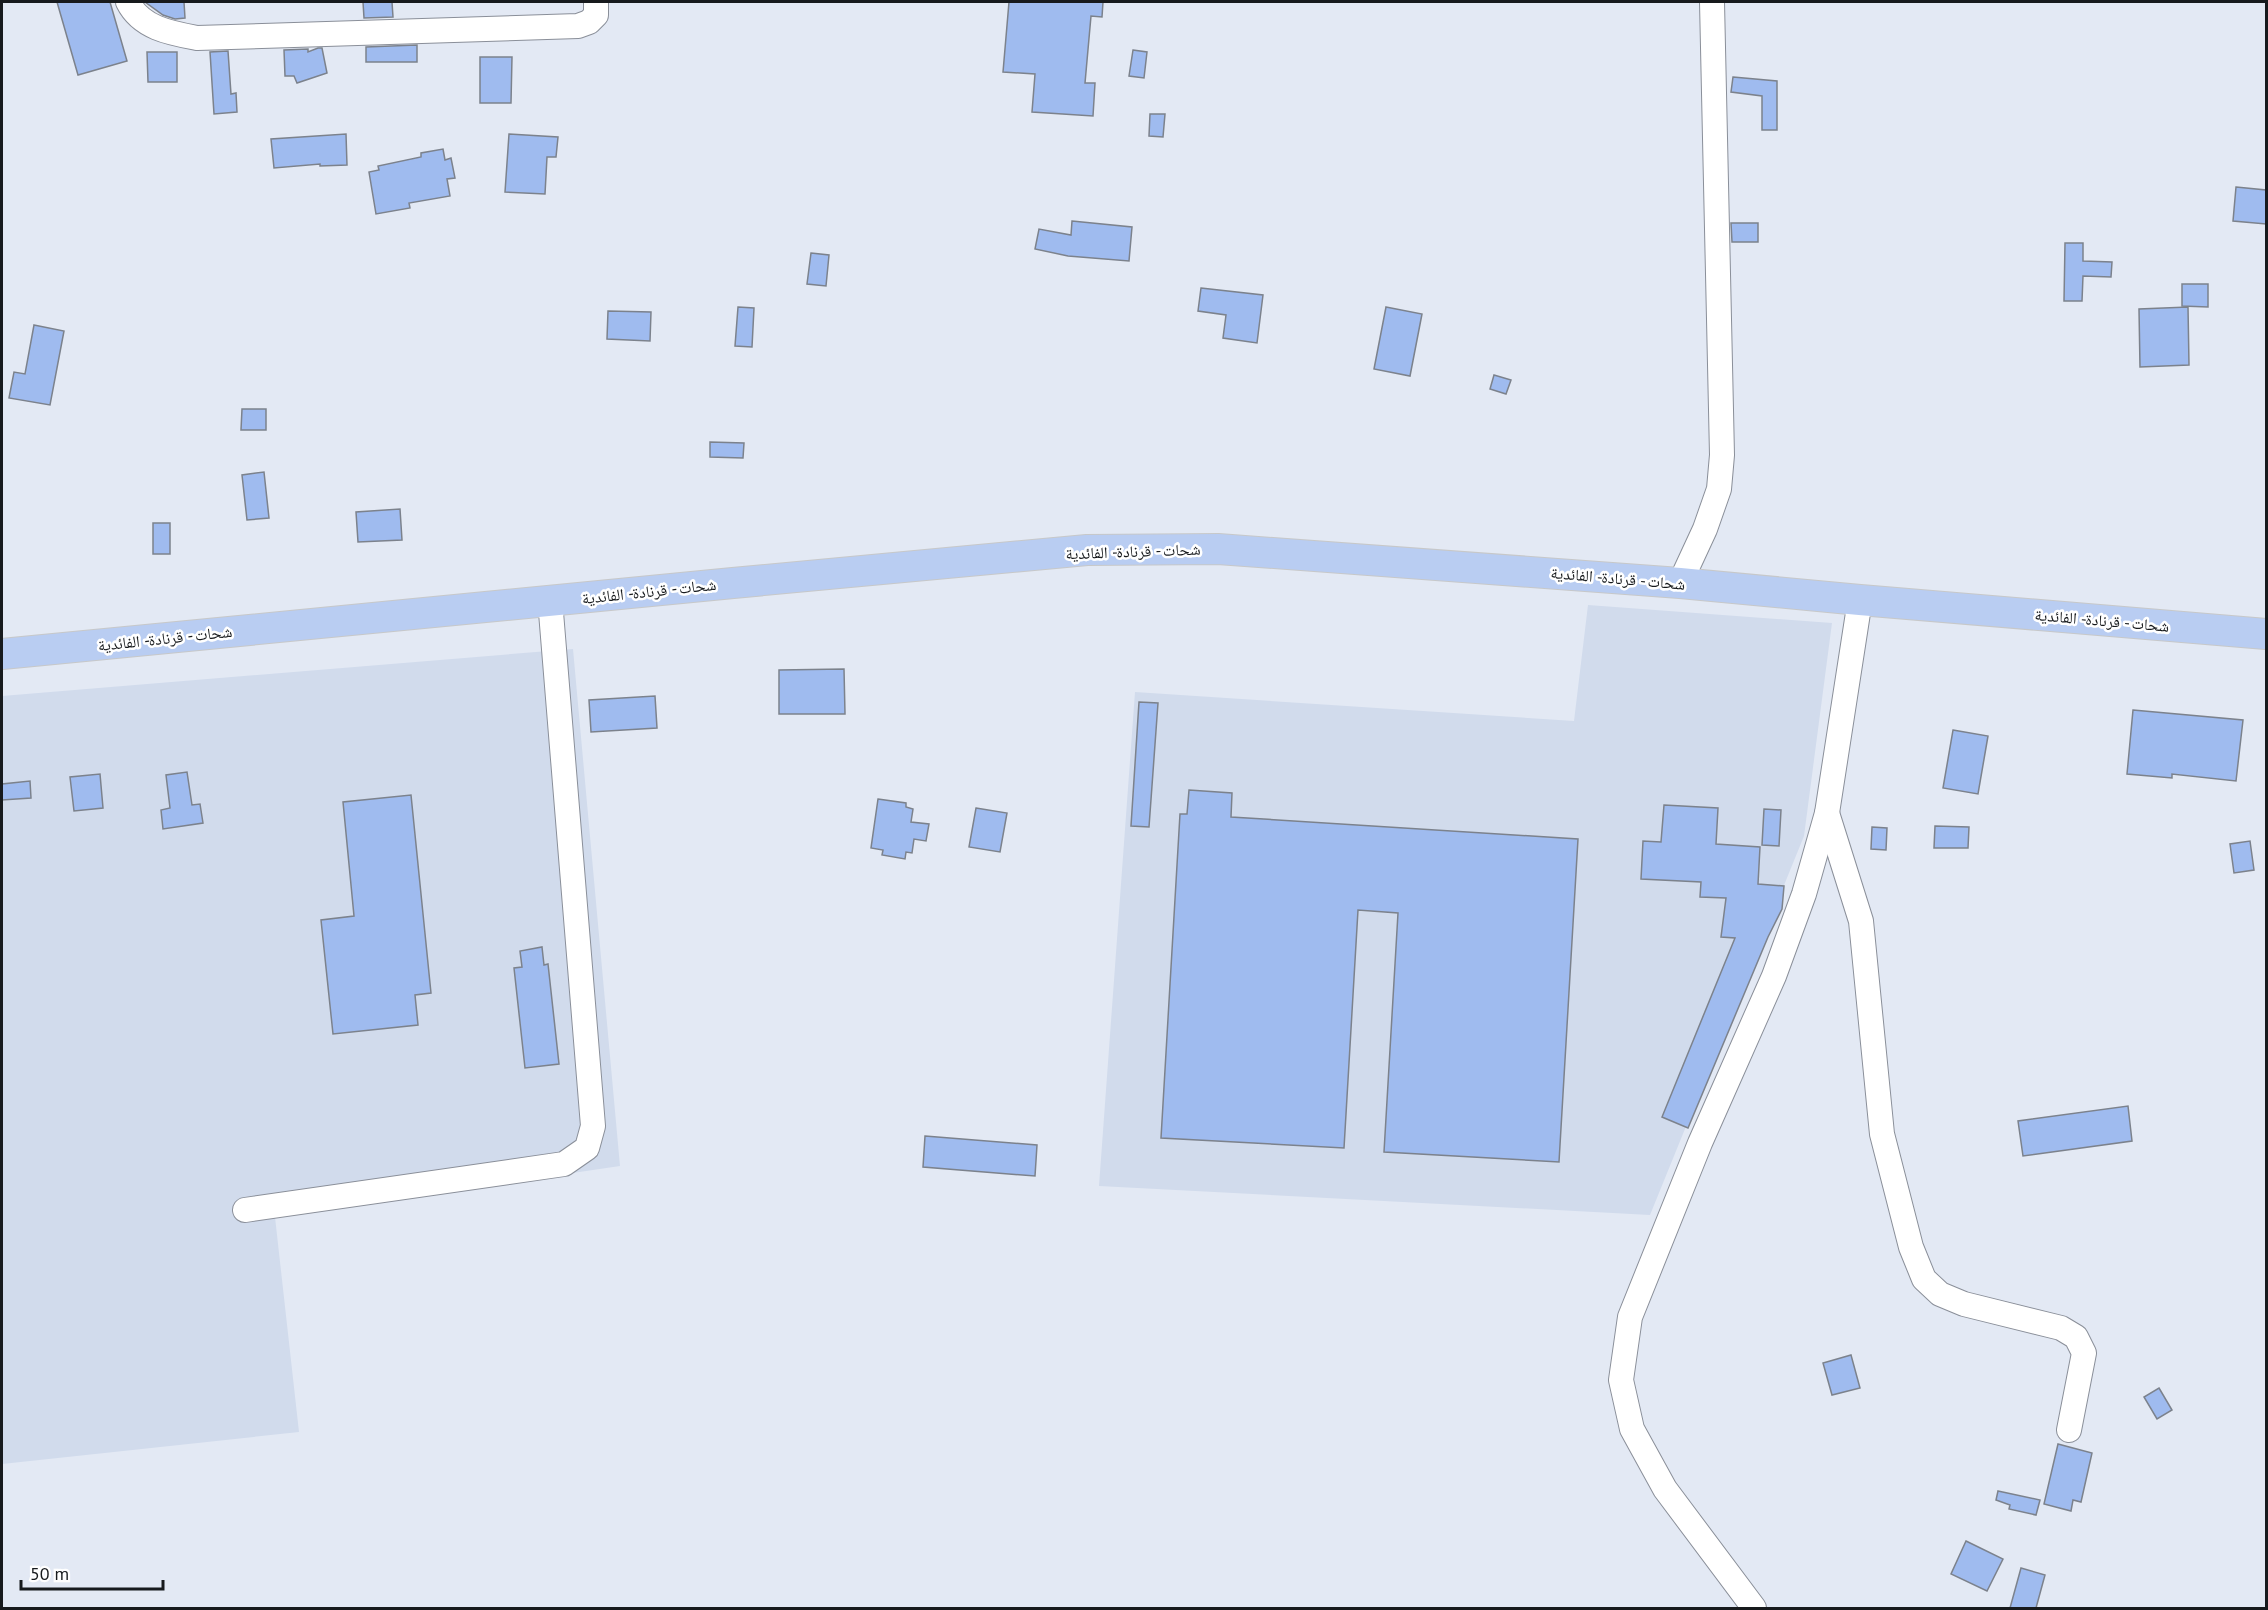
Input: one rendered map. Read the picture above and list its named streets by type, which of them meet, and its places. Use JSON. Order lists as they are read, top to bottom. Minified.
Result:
{"streets":{"main road":["شحات - قرنادة- الفائدية"]},"scale_bar":"50 m"}
